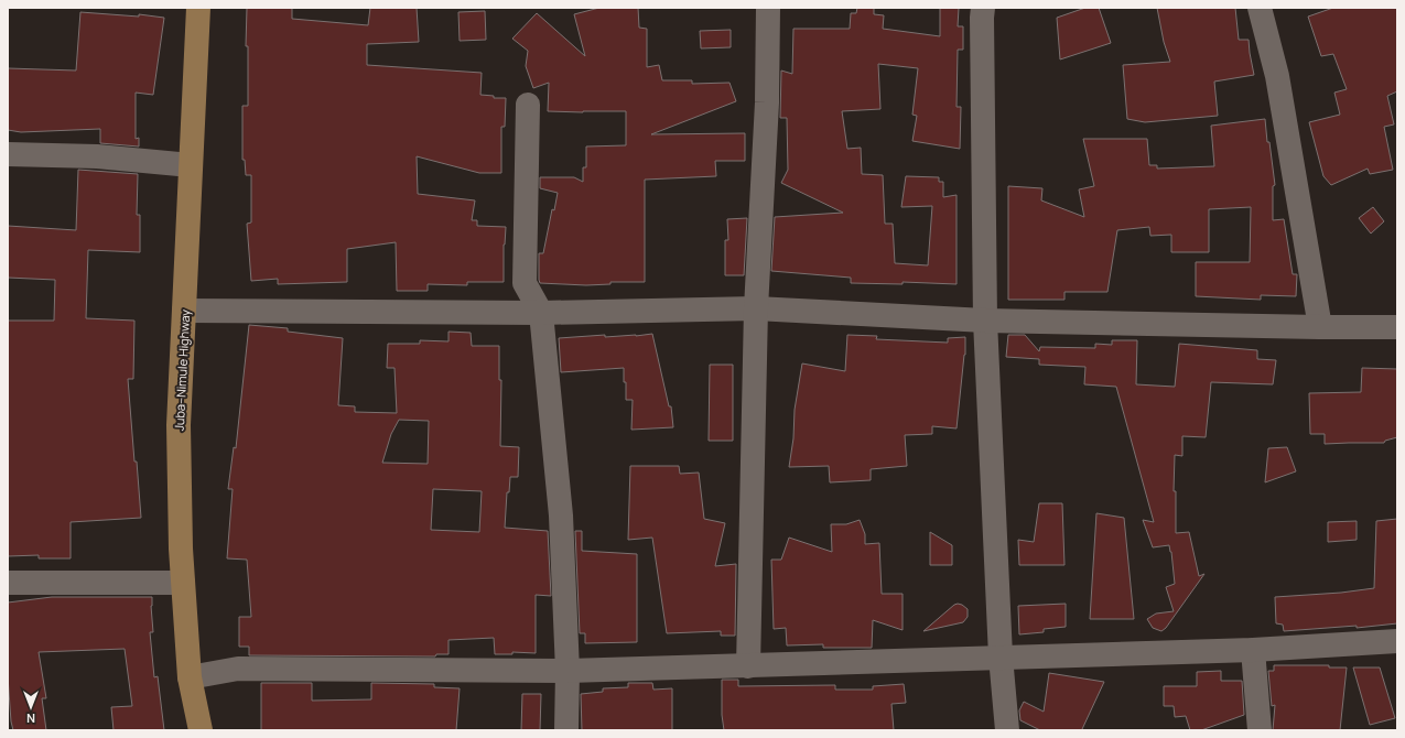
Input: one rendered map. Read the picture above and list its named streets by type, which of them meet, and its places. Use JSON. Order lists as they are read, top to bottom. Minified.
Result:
{"streets":{"main road":["Juba–Nimule Highway"]},"north":"bottom"}
